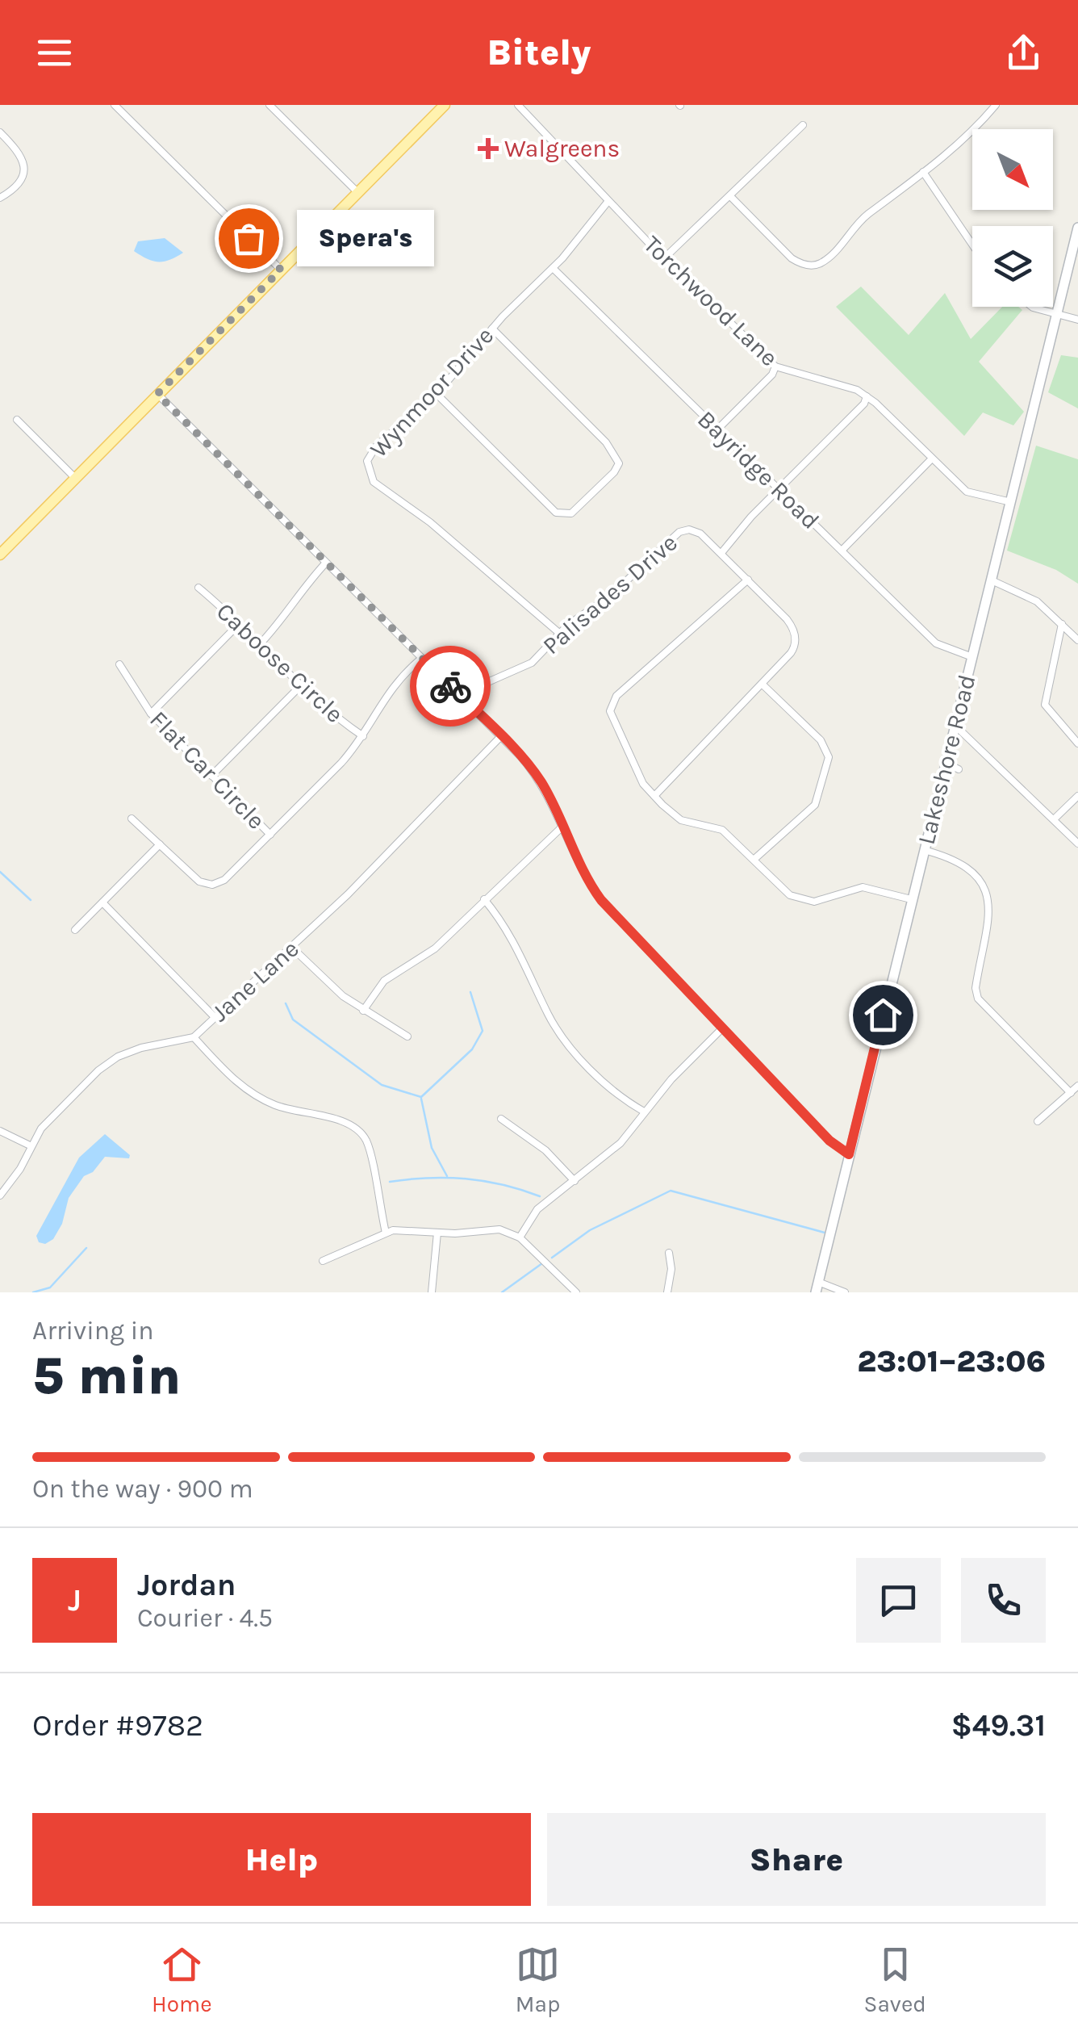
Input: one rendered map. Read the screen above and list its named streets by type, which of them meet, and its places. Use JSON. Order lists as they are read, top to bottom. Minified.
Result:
{"streets":{"street":["Torchwood Lane","Wynmoor Drive","Bayridge Road","Palisades Drive","Caboose Circle","Lakeshore Road","Flat Car Circle","Jane Lane"]},"crossings":[["Torchwood Lane","Wynmoor Drive"],["Torchwood Lane","Lakeshore Road"],["Wynmoor Drive","Bayridge Road"],["Wynmoor Drive","Palisades Drive"],["Bayridge Road","Lakeshore Road"]],"places":{"health":["Walgreens"],"other":["Spera's"]},"north":"bottom right","page":{"header":"Bitely","bubble":"Spera's","heading":["5 min","Arriving in","23:01–23:06"],"panel":["Jordan","Courier · 4.5","Order #9782","$49.31"],"bar":"On the way · 900 m","round":"J","buttons":["Help","Share"],"tabs":["Home","Map","Saved"]}}
